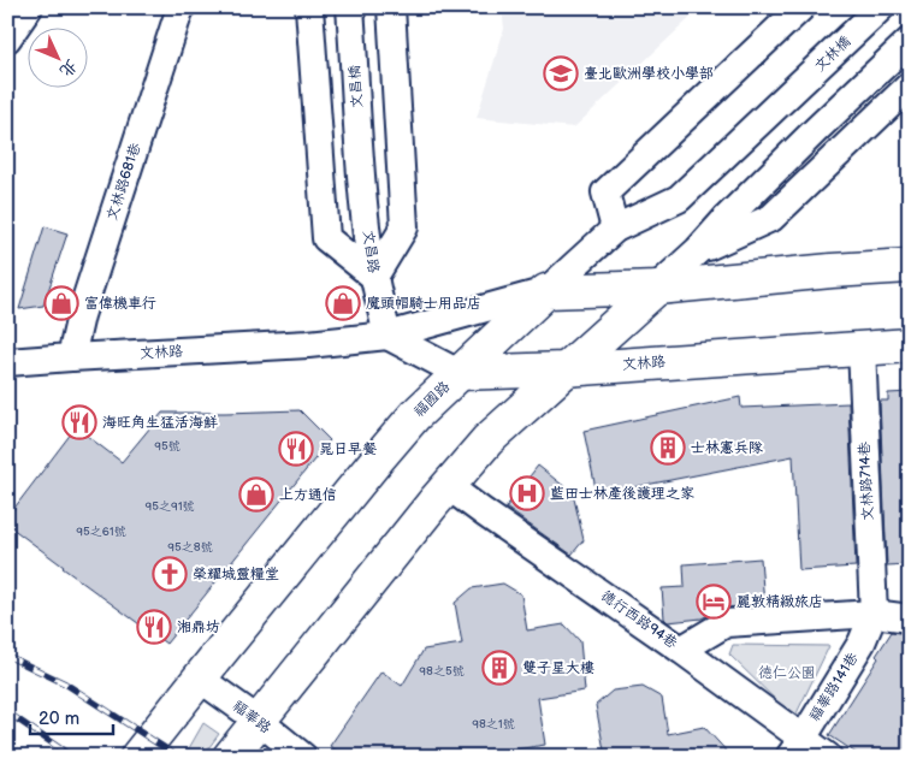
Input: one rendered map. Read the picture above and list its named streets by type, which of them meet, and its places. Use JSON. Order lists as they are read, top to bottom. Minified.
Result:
{"streets":{"main road":["文林路","福國路"],"street":["文林橋","文昌橋","文林路681巷","文昌路","文林路714巷","德行西路94巷","福華路141巷","福華路"]},"crossings":[["文林橋","福國路"],["文昌橋","文昌路"],["文林路681巷","文林路"],["文昌路","文林路"],["文林路","福國路"],["文林路","文林路714巷"],["福國路","福華路"],["文林路714巷","福華路141巷"],["德行西路94巷","福華路141巷"]],"parks":["德仁公園"],"places":{"school or university":["臺北歐洲學校小學部"],"shop":["富偉機車行","魔頭帽騎士用品店","上方通信"],"restaurant":["海旺角生猛活海鮮","晁日早餐","湘鼎坊"],"building":["士林憲兵隊","雙子星大樓"],"hospital":["藍田士林產後護理之家"],"church":["榮耀城靈糧堂"],"hotel":["麗敦精緻旅店"]},"house_numbers":["95號","95之91號","95之61號","95之8號","98之5號","98之1號"],"scale_bar":"20 m","north":"bottom right"}
